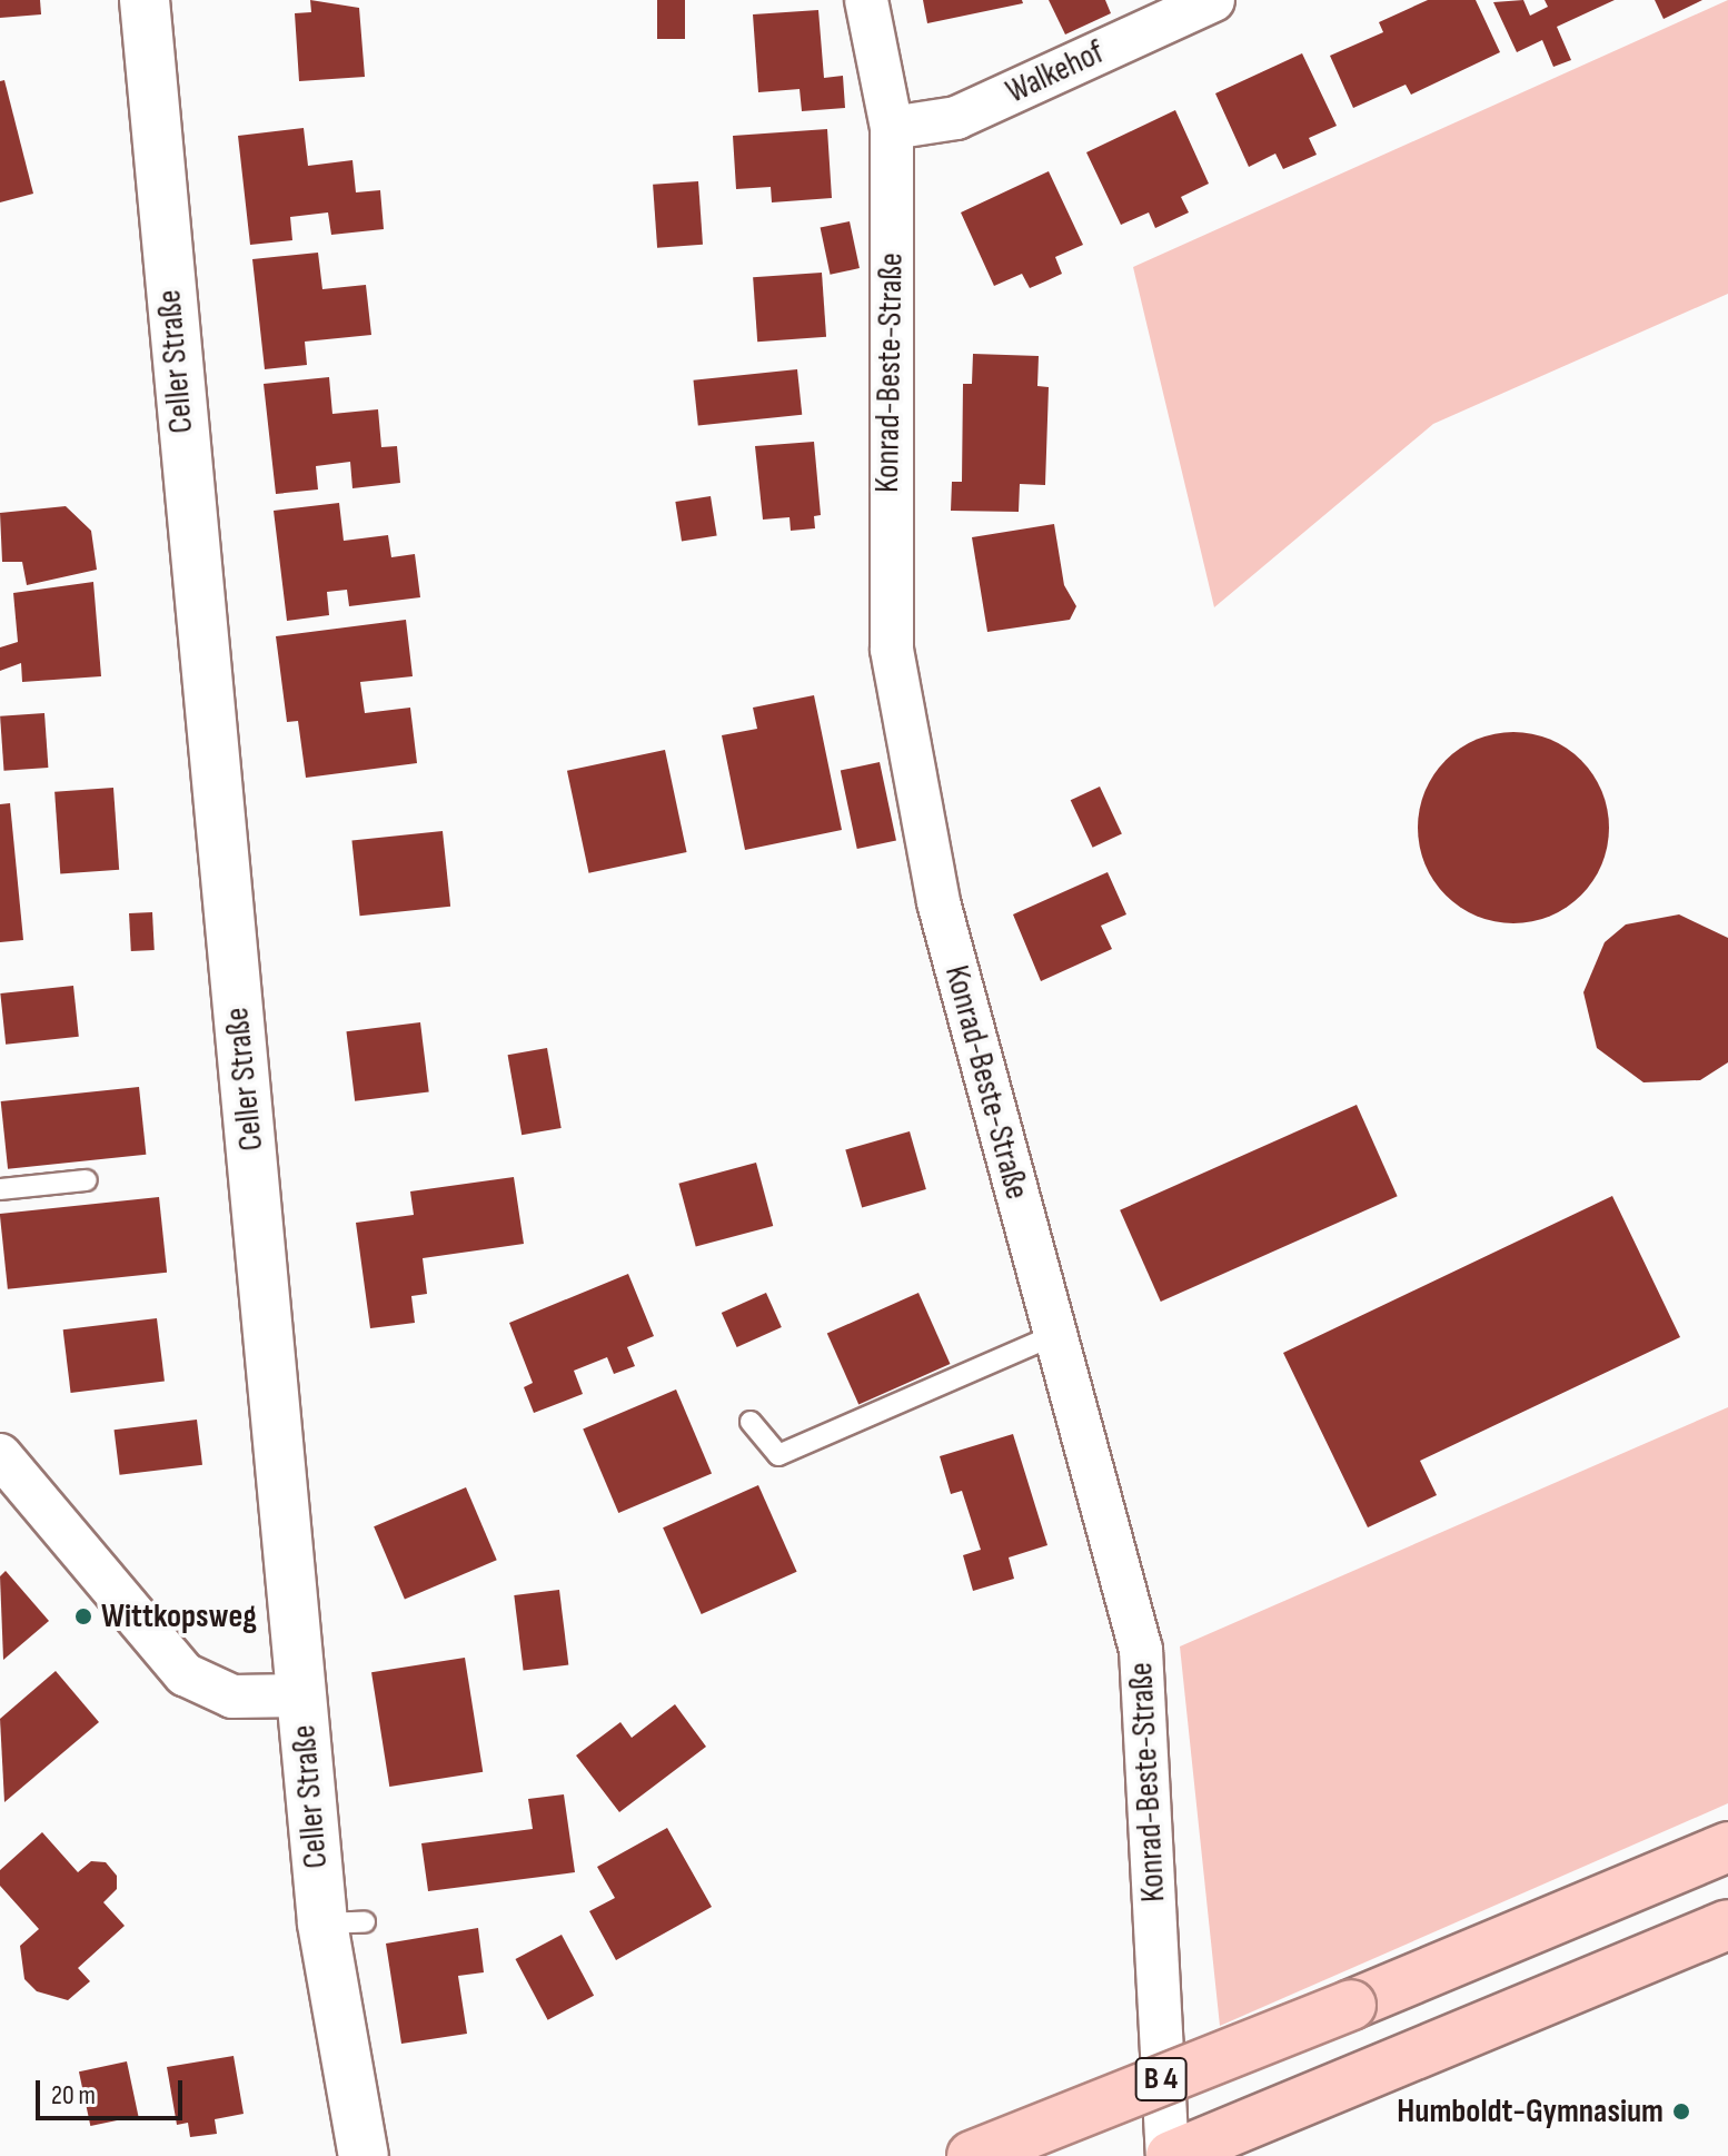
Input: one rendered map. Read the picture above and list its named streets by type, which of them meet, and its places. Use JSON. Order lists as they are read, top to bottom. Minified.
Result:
{"streets":{"highway":["B 4"],"street":["Walkehof","Celler Straße","Konrad-Beste-Straße"]},"crossings":[["Walkehof","Konrad-Beste-Straße"],["Konrad-Beste-Straße","B 4"]],"places":["Wittkopsweg","Humboldt-Gymnasium"],"scale_bar":"20 m"}
